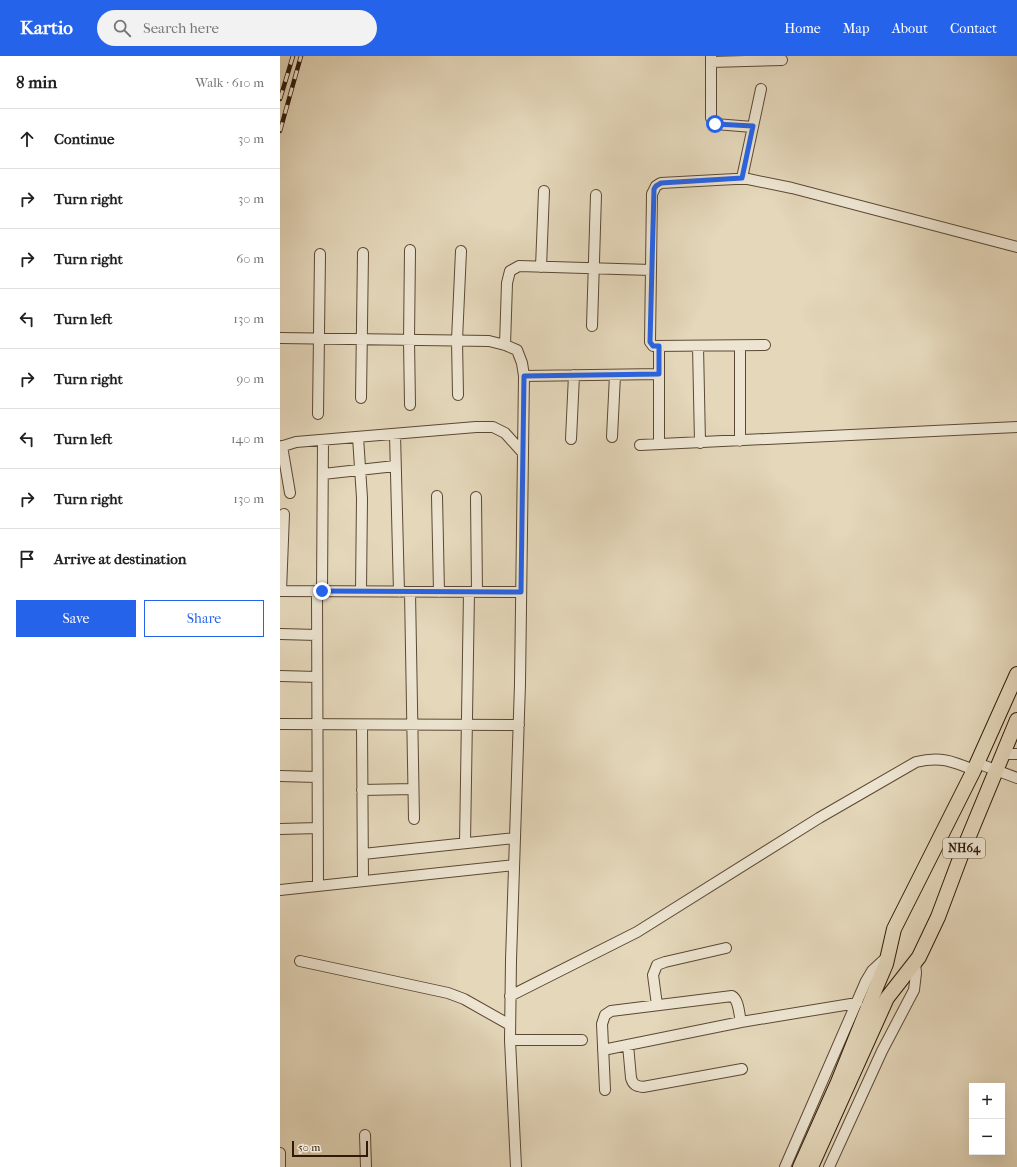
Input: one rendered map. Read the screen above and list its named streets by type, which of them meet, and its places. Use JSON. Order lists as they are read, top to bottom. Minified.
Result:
{"streets":{"highway":["NH64"]},"scale_bar":"50 m","page":{"header":"Kartio","search":"Search here","nav":["Home","Map","About","Contact"],"heading":["8 min","Walk · 610 m"],"list":[["Continue","30 m"],["Turn right","30 m"],["Turn right","60 m"],["Turn left","130 m"],["Turn right","90 m"],["Turn left","140 m"],["Turn right","130 m"],"Arrive at destination"],"buttons":["Save","Share"],"map_buttons":["+","−"],"scale":"50 m"}}
